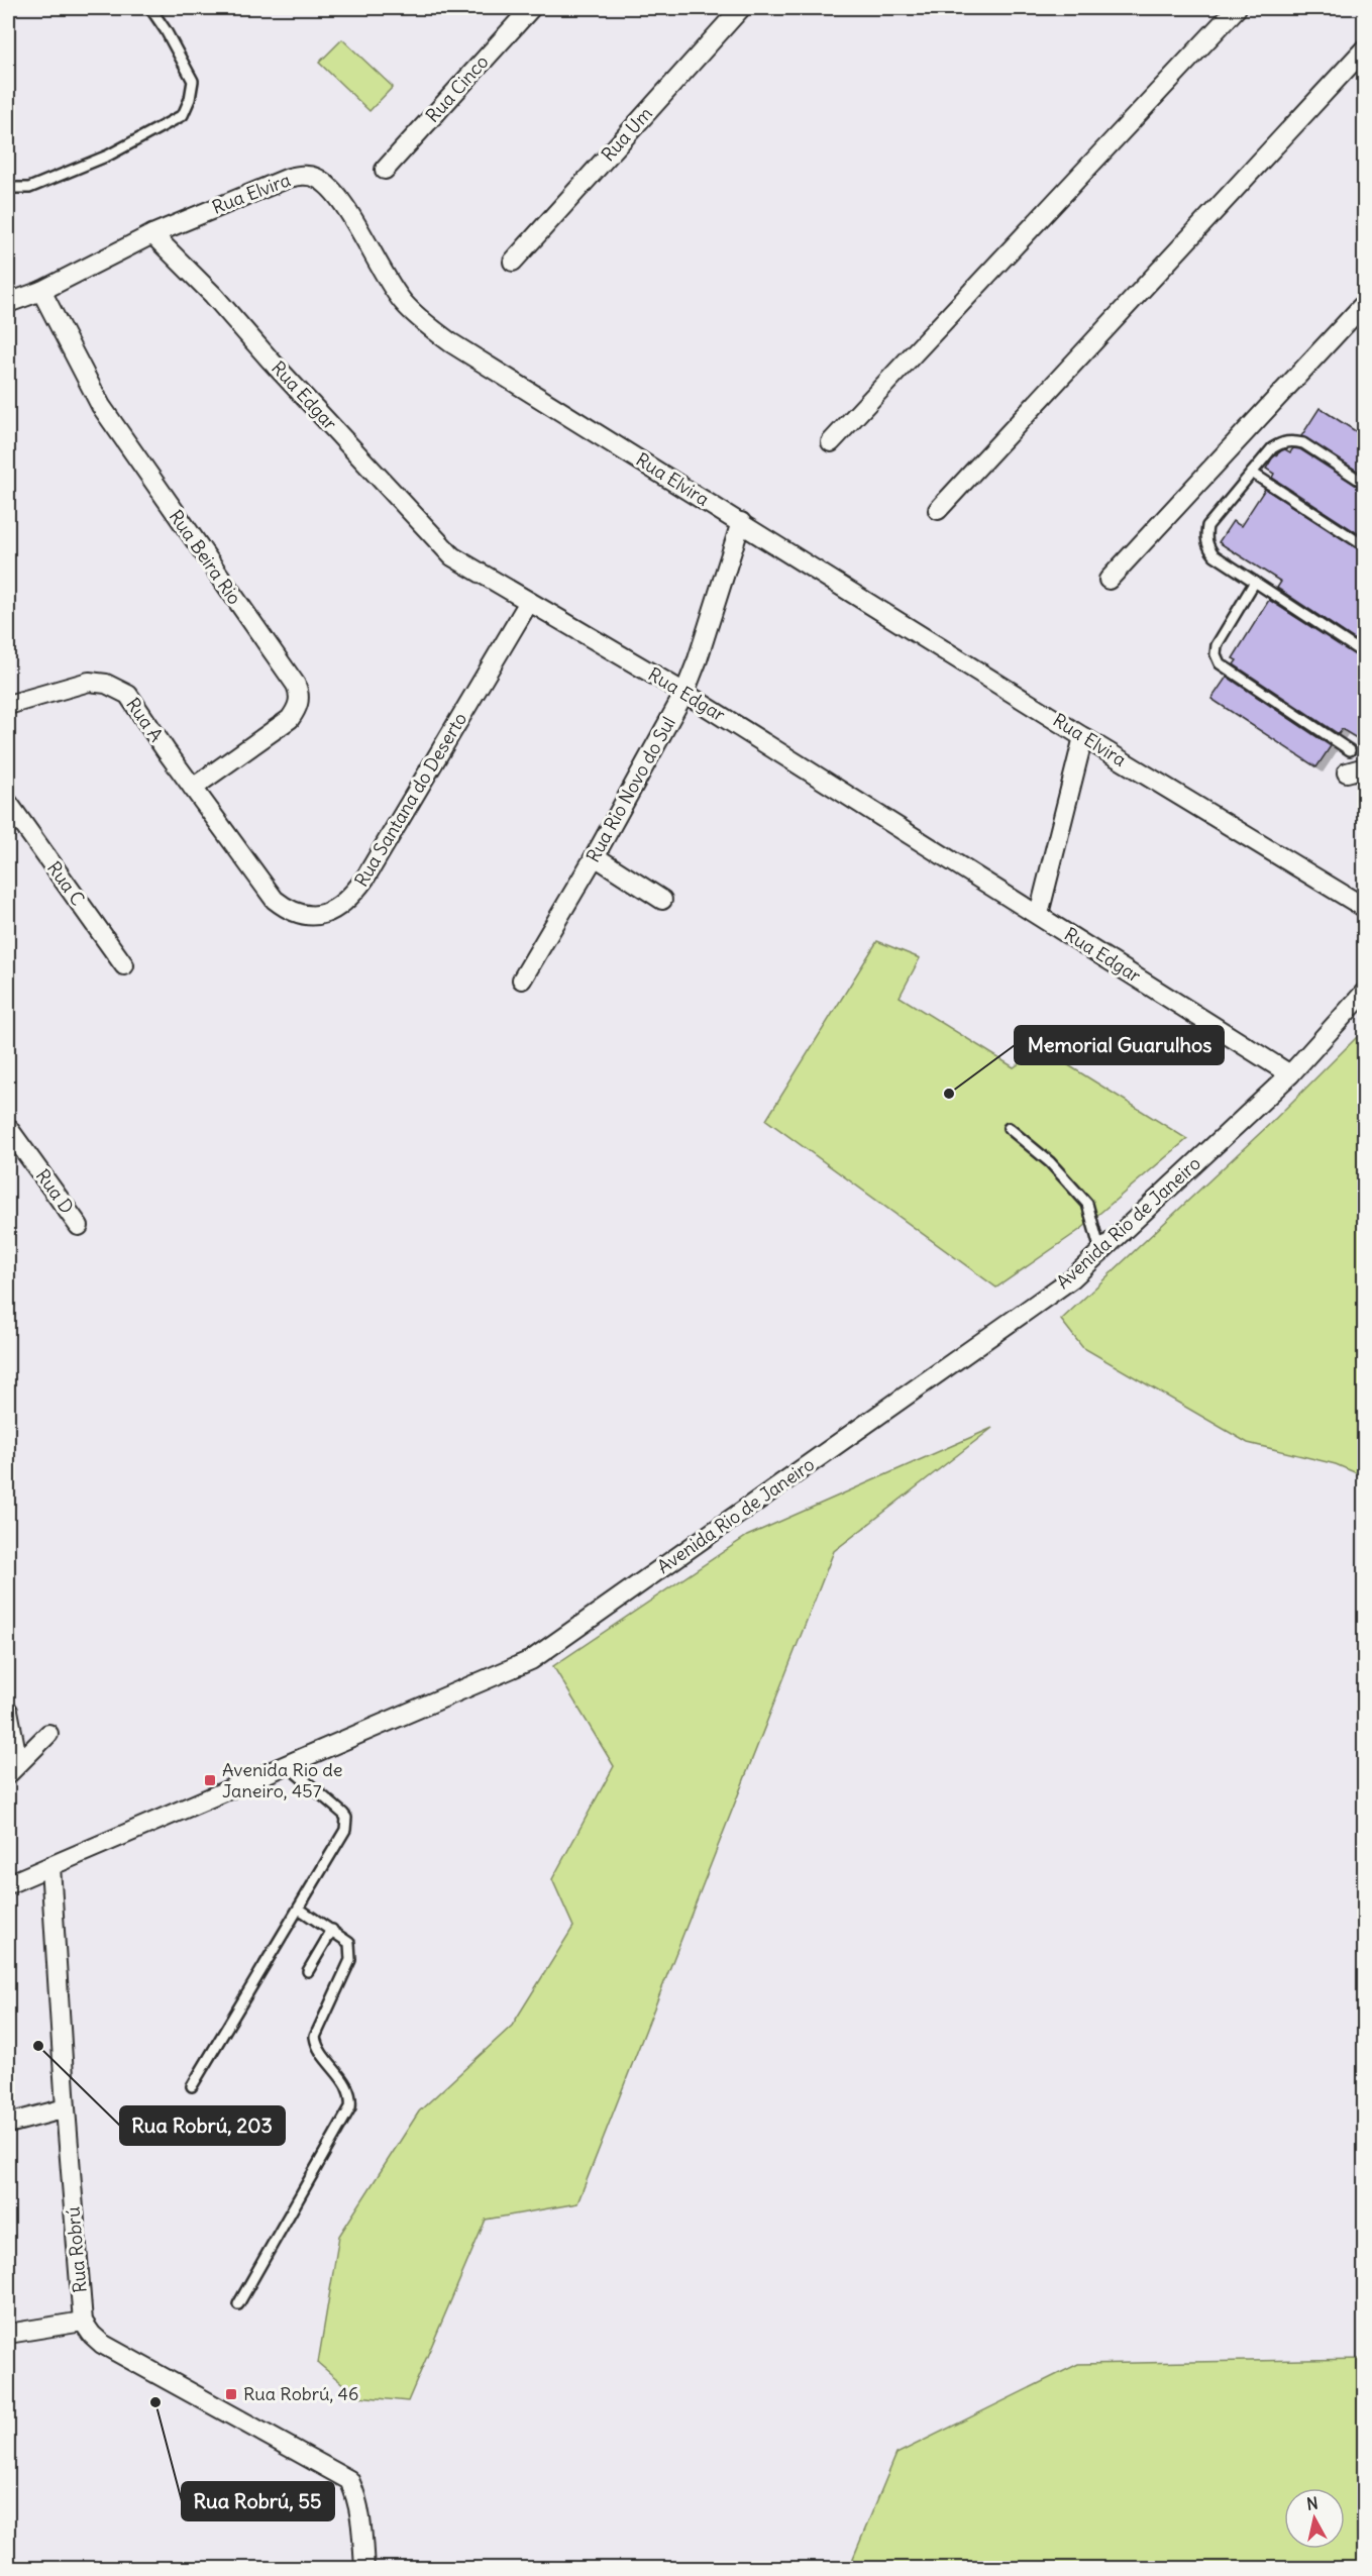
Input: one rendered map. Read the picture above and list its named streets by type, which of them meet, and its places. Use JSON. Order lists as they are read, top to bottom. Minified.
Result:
{"streets":{"street":["Rua Cinco","Rua Um","Rua Elvira","Rua Edgar","Rua Beira Rio","Rua A","Rua Rio Novo do Sul","Rua Santana do Deserto","Rua C","Rua D","Avenida Rio de Janeiro","Rua Robrú"]},"crossings":[["Rua Elvira","Rua Edgar"],["Rua Elvira","Rua Beira Rio"],["Rua Elvira","Rua Rio Novo do Sul"],["Rua Edgar","Rua Rio Novo do Sul"],["Rua Edgar","Rua Santana do Deserto"],["Rua Edgar","Avenida Rio de Janeiro"],["Rua Beira Rio","Rua A"],["Rua Beira Rio","Rua Santana do Deserto"],["Rua A","Rua Santana do Deserto"],["Avenida Rio de Janeiro","Rua Robrú"]],"places":{"other":["Memorial Guarulhos","Rua Robrú, 203","Rua Robrú, 55"],"transit":["Avenida Rio de Janeiro, 457","Rua Robrú, 46"]},"north":"top"}
